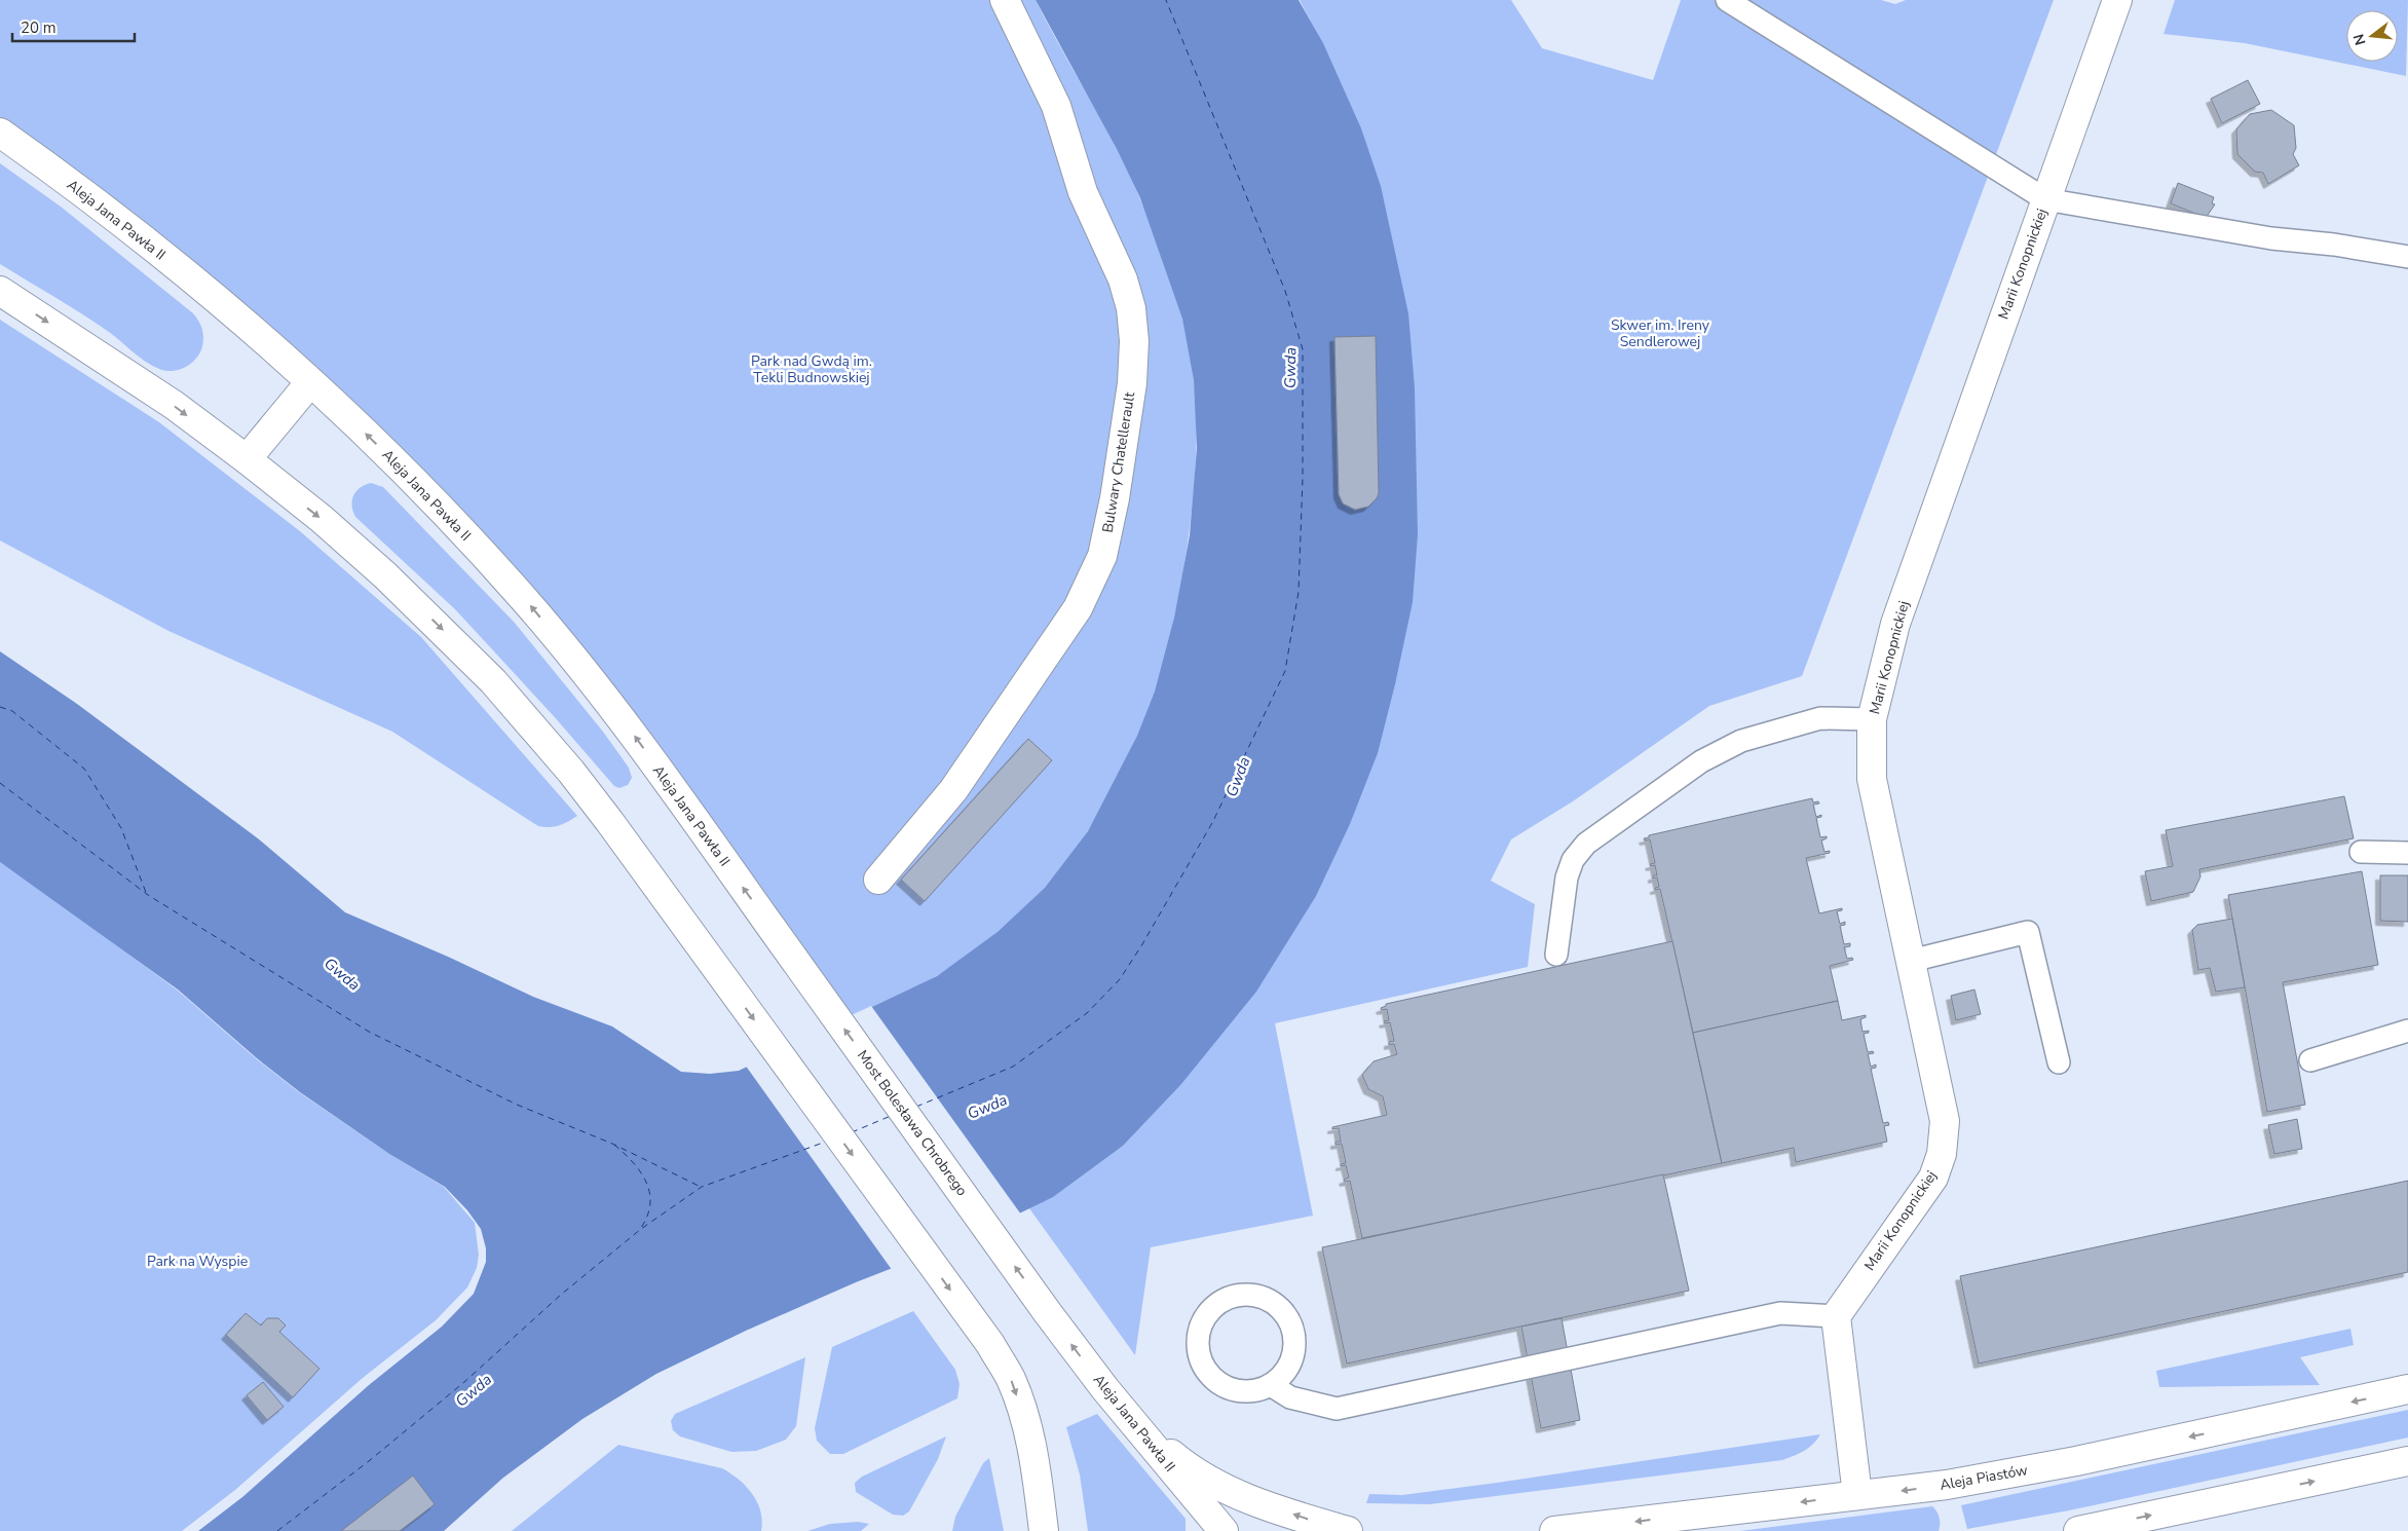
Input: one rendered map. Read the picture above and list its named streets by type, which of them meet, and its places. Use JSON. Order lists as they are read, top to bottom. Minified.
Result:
{"streets":{"main road":["Aleja Jana Pawła II","Marii Konopnickiej","Bulwary Chatellerault","Most Bolesława Chrobrego","Aleja Piastów"]},"crossings":[["Aleja Jana Pawła II","Most Bolesława Chrobrego"]],"water":["Gwda"],"parks":["Skwer im. Ireny Sendlerowej","Park nad Gwdą im. Tekli Budnowskiej","Park na Wyspie"],"scale_bar":"20 m","north":"left"}
